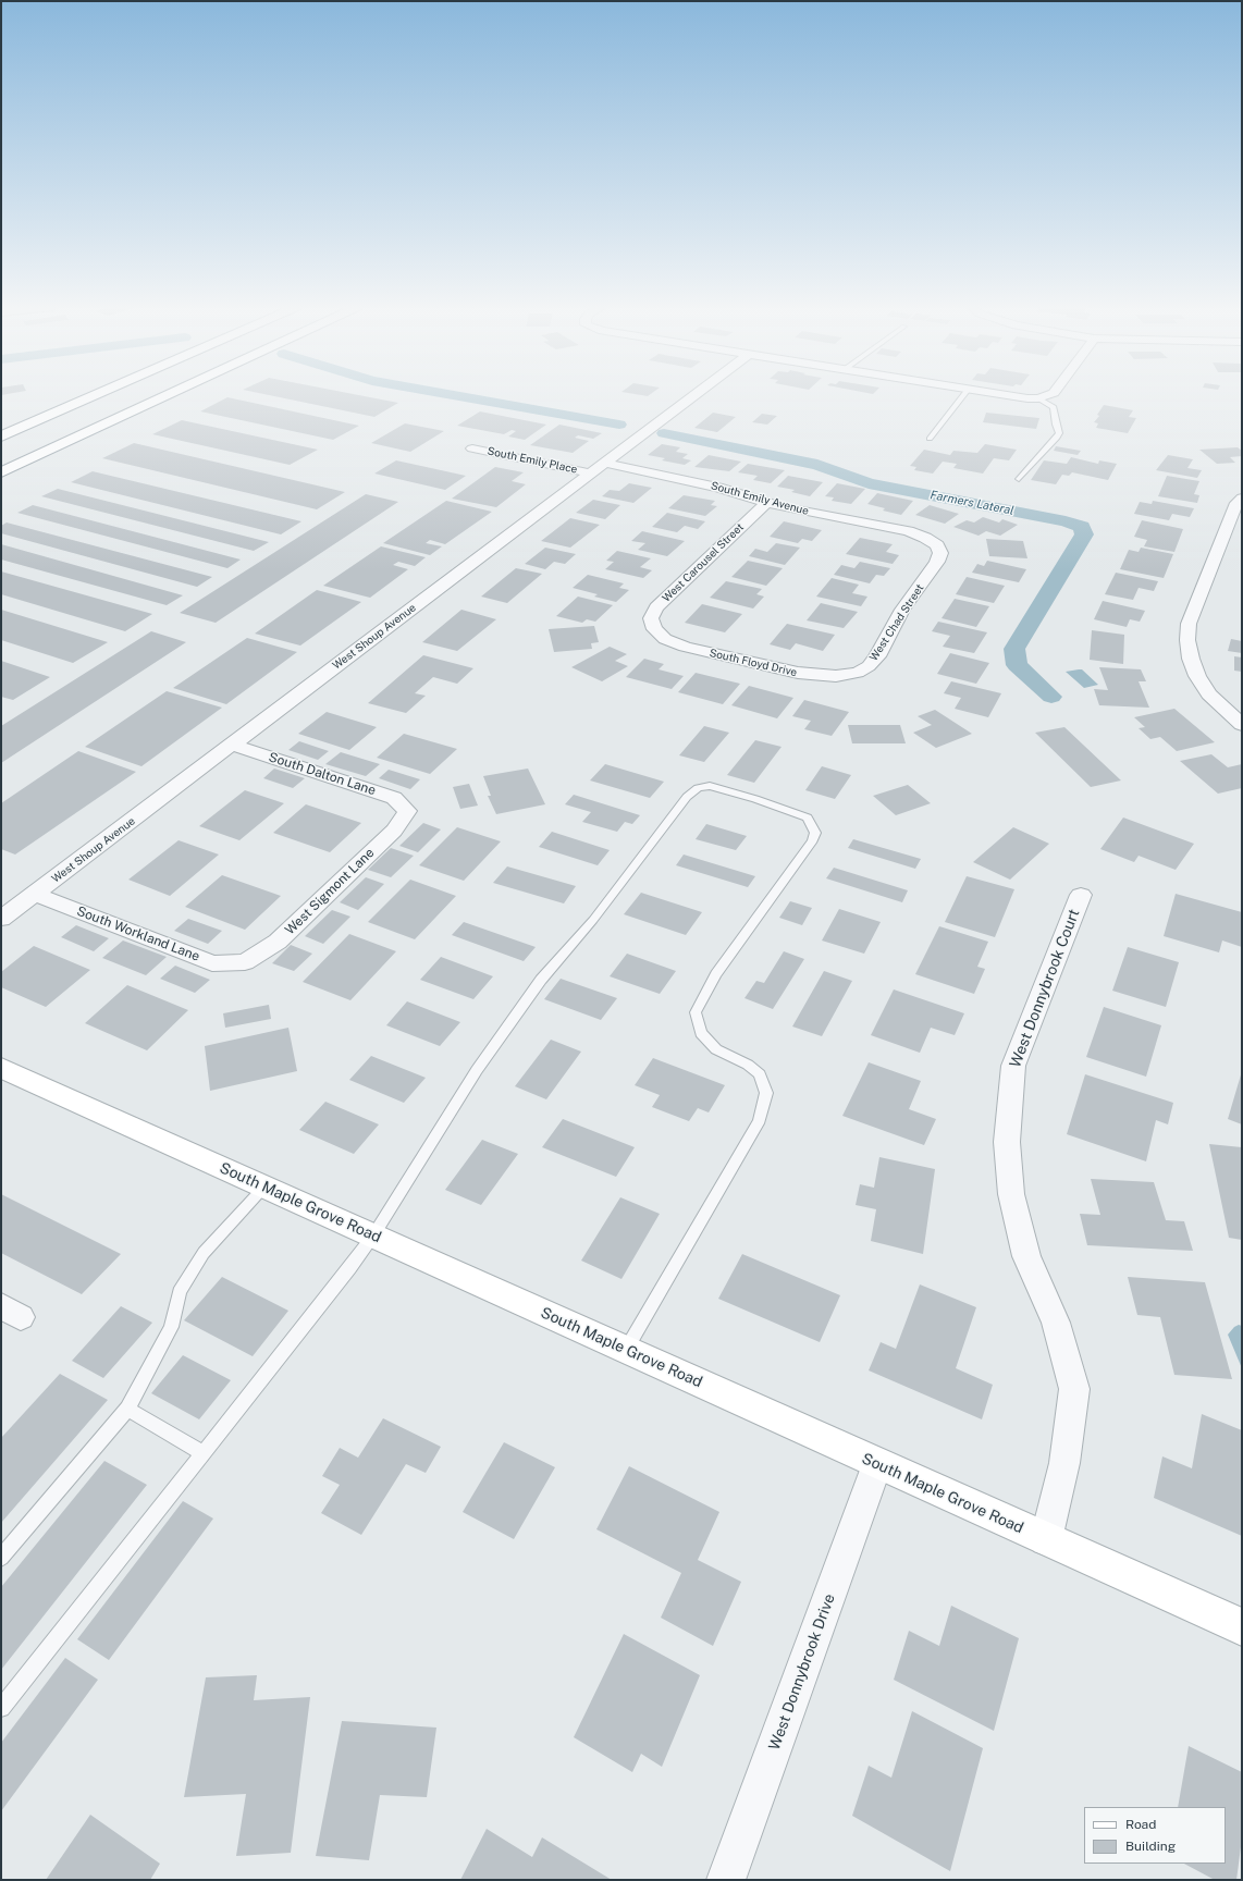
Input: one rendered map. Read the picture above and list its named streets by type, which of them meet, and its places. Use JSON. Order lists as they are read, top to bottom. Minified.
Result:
{"streets":{"main road":["South Maple Grove Road"],"street":["South Emily Place","South Emily Avenue","West Carousel Street","West Chad Street","West Shoup Avenue","South Floyd Drive","South Dalton Lane","West Sigmont Lane","South Workland Lane","West Donnybrook Court","West Donnybrook Drive"]},"crossings":[["South Emily Place","West Shoup Avenue"],["South Emily Avenue","West Carousel Street"],["South Emily Avenue","West Chad Street"],["South Emily Avenue","West Shoup Avenue"],["West Carousel Street","South Floyd Drive"],["West Chad Street","South Floyd Drive"],["West Shoup Avenue","South Dalton Lane"],["West Shoup Avenue","South Workland Lane"],["South Dalton Lane","West Sigmont Lane"],["West Sigmont Lane","South Workland Lane"],["West Donnybrook Court","South Maple Grove Road"],["South Maple Grove Road","West Donnybrook Drive"]],"water":["Farmers Lateral"],"legend":["Road","Building"]}
